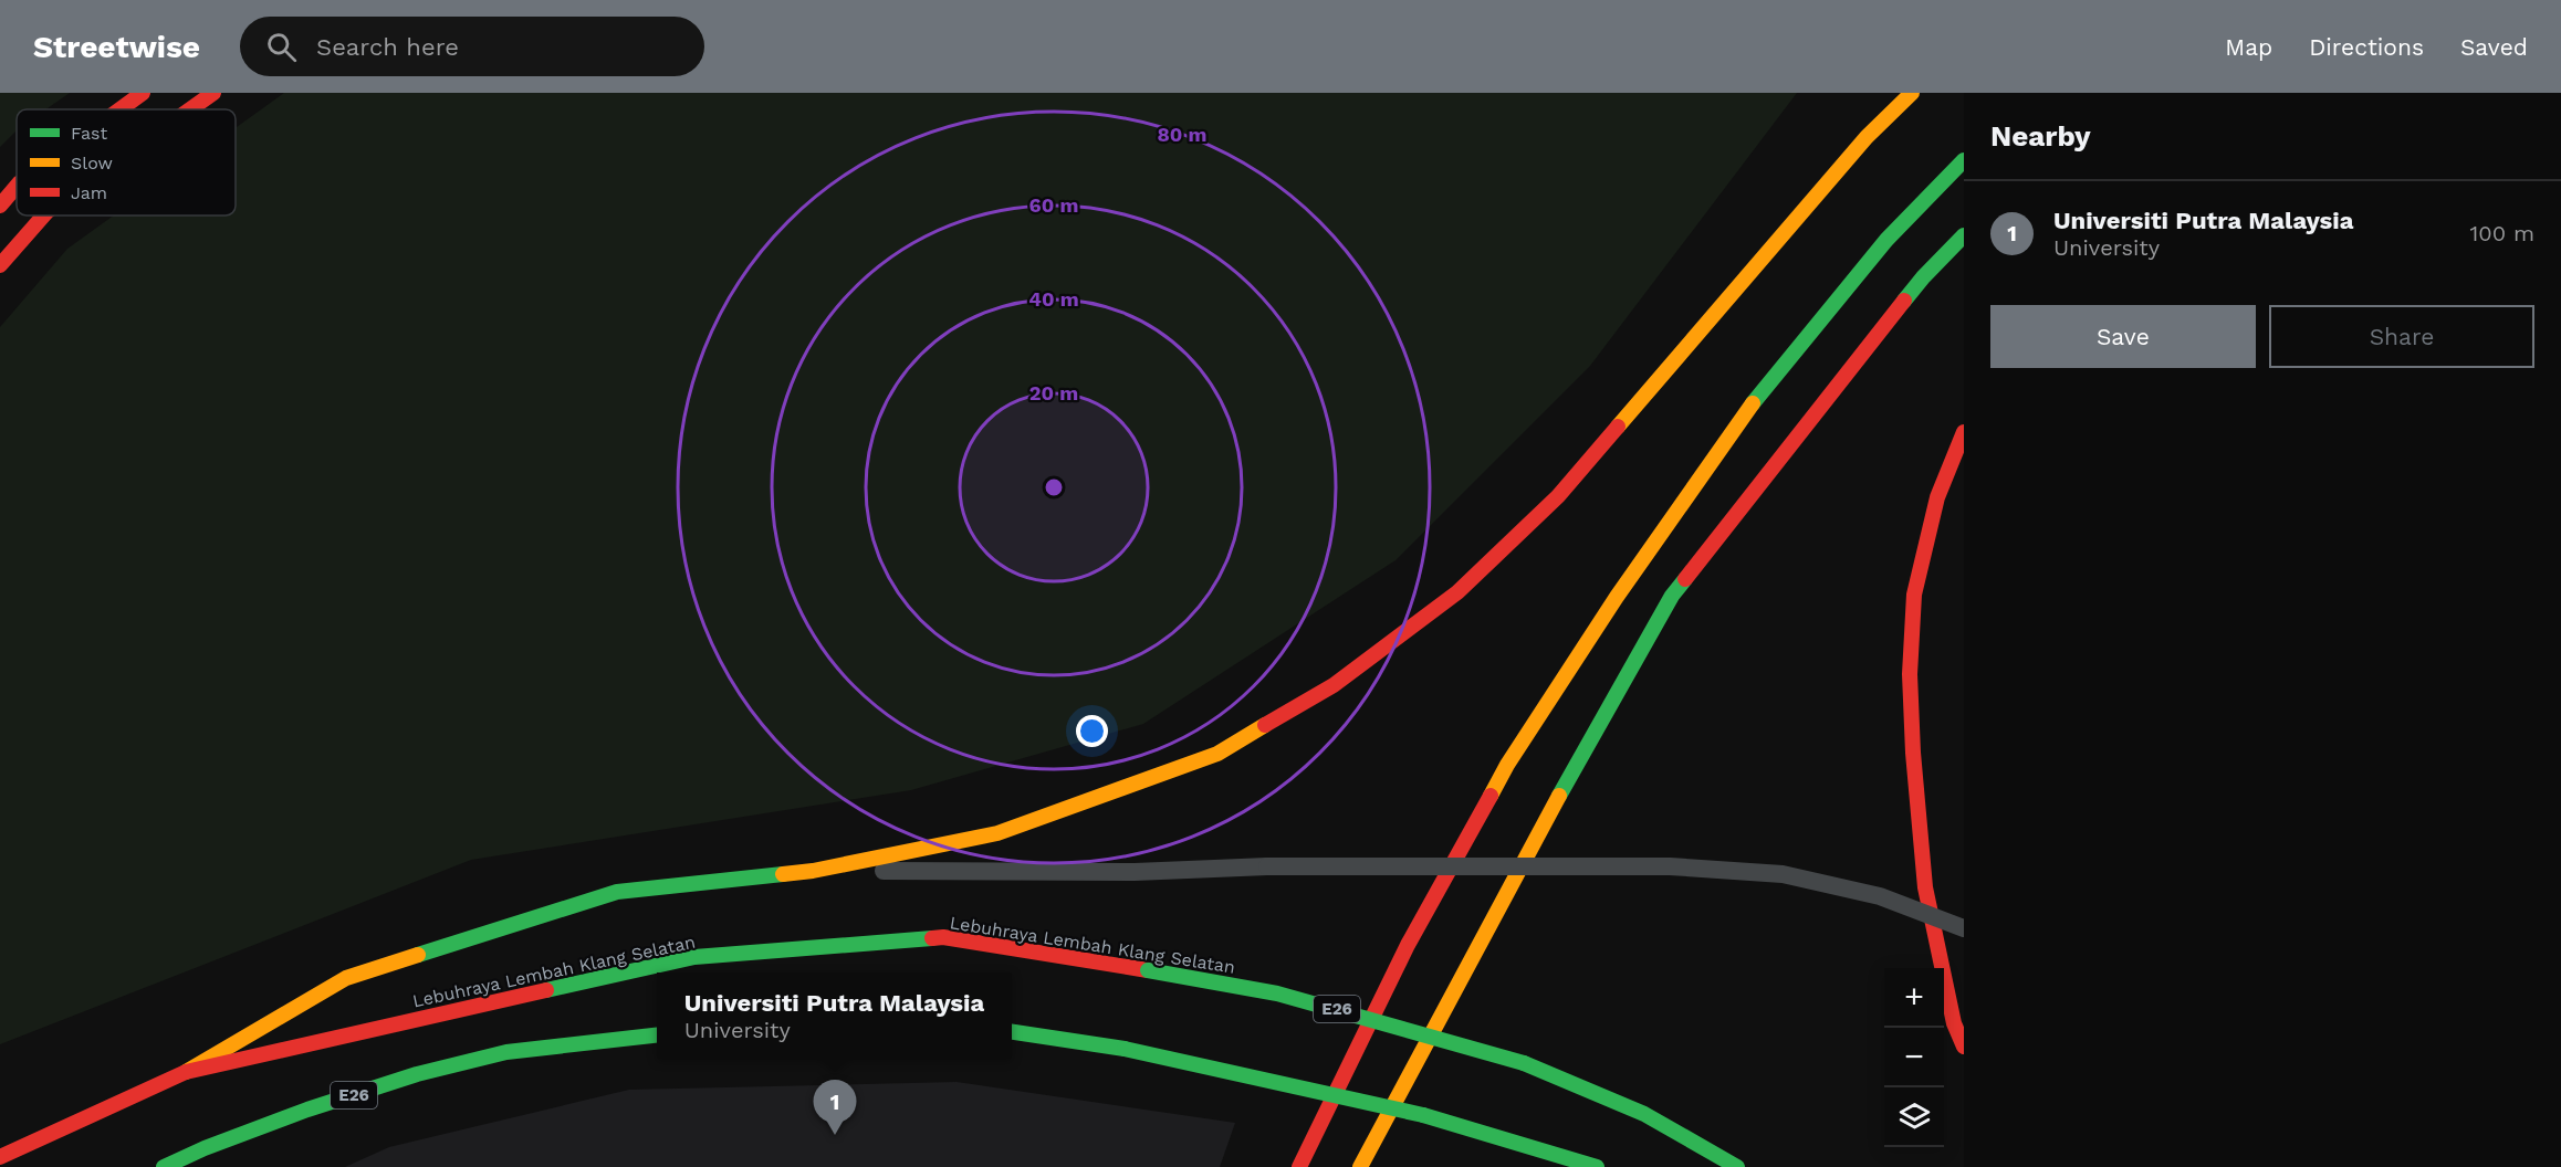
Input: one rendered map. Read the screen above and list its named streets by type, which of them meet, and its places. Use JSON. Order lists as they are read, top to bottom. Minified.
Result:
{"streets":{"main road":["Lebuhraya Lembah Klang Selatan","E26"]},"legend":["Fast","Slow","Jam"],"page":{"header":"Streetwise","search":"Search here","nav":["Map","Directions","Saved"],"heading":"Nearby","list":[{"mark":"1","name":"Universiti Putra Malaysia","note":"University","value":"100 m"}],"buttons":["Save","Share"],"map_buttons":["+","−"],"popup":["Universiti Putra Malaysia","University"],"pins":"1"},"rings":["80 m","60 m","40 m","20 m"]}
